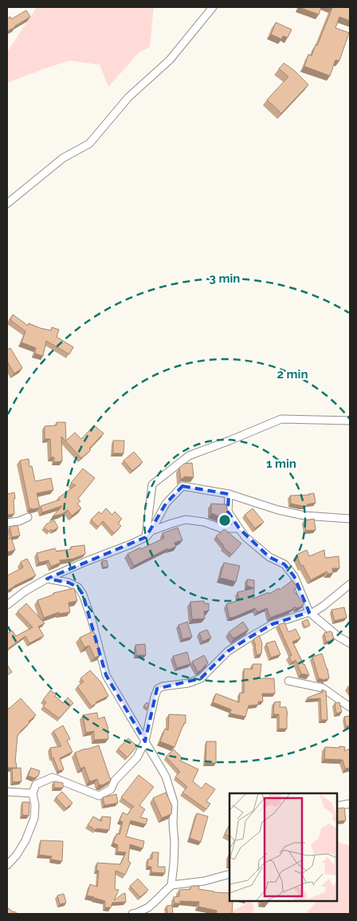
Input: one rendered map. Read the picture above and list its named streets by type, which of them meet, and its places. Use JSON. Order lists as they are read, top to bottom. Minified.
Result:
{"rings":["3 min","2 min","1 min"]}
